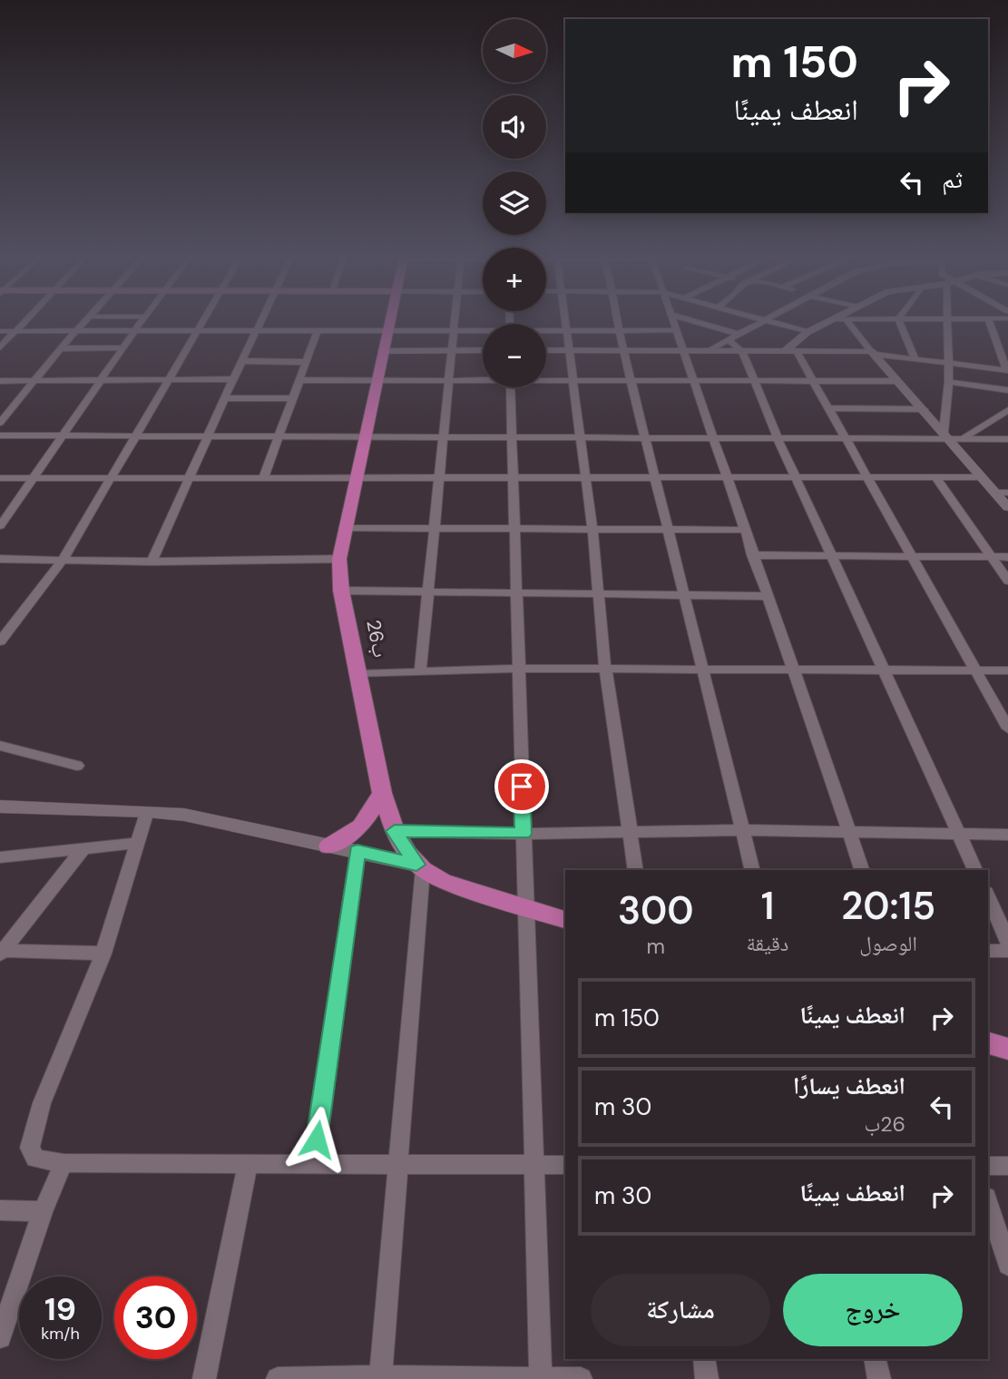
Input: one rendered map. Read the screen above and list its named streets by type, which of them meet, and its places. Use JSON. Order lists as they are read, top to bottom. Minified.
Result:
{"streets":{"highway":["26ب"]},"north":"right","page":{"map_buttons":["+","−"],"turn":["150 m","انعطف يمينًا"],"then":"ثم","eta":["20:15","الوصول","1","دقيقة","300","m"],"list":[{"name":"انعطف يمينًا","value":"150 m"},{"name":"انعطف يسارًا","note":"26ب","value":"30 m"},{"name":"انعطف يمينًا","value":"30 m"}],"buttons":["خروج","مشاركة"],"speed":"19 km/h","limit":"30"}}
